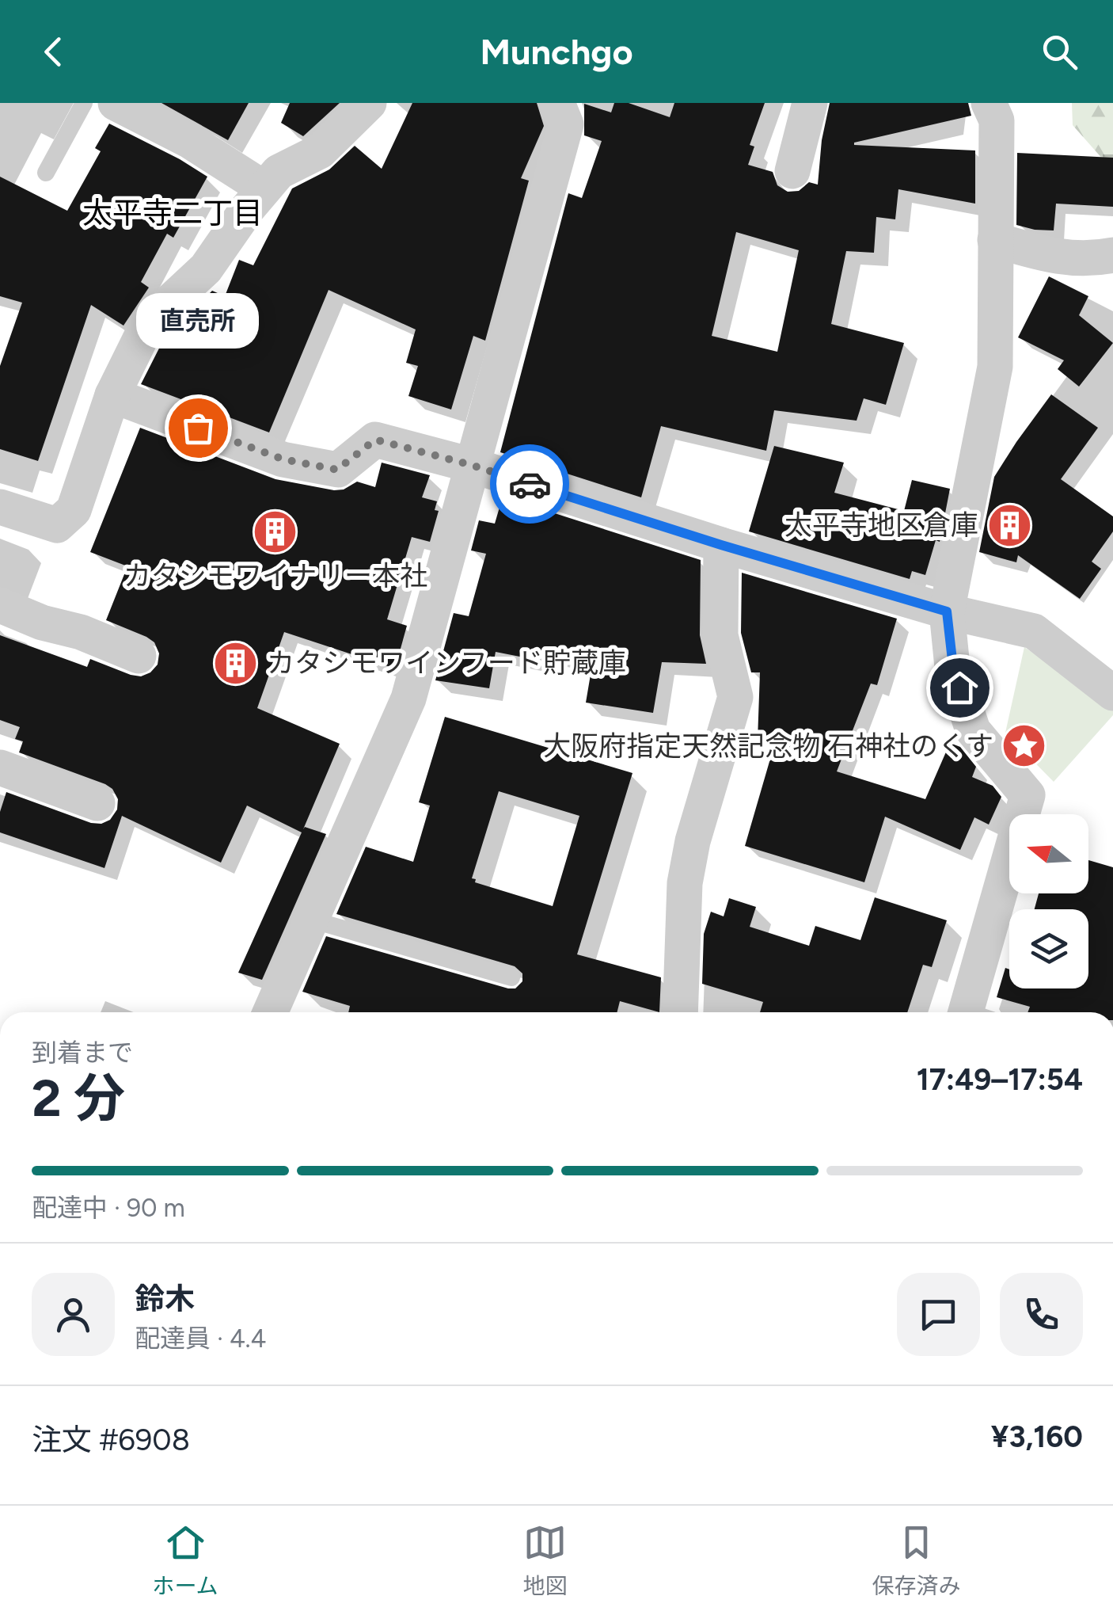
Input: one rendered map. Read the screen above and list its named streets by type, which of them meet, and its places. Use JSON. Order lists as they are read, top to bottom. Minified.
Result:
{"districts":["太平寺二丁目"],"places":{"other":["直売所"],"building":["太平寺地区倉庫","カタシモワイナリー本社","カタシモワインフード貯蔵庫"],"place":["大阪府指定天然記念物 石神社のくす"]},"north":"left","page":{"header":"Munchgo","bubble":"直売所","heading":["2 分","到着まで","17:49–17:54"],"panel":["鈴木","配達員 · 4.4","注文 #6908","¥3,160"],"bar":"配達中 · 90 m","tabs":["ホーム","地図","保存済み"]}}
